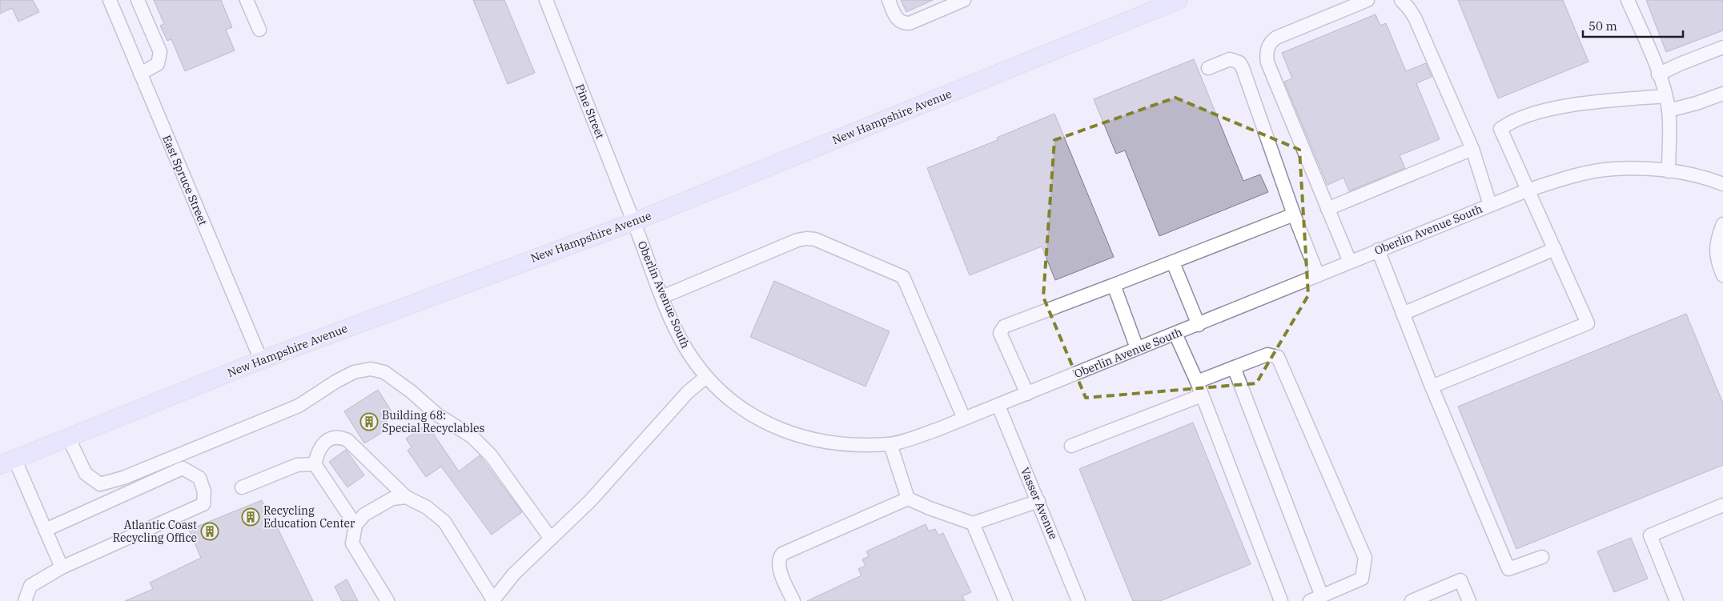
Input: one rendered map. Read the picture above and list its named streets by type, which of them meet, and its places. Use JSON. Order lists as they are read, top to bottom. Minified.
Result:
{"streets":{"main road":["New Hampshire Avenue"],"street":["Pine Street","East Spruce Street","Oberlin Avenue South","Vasser Avenue"]},"crossings":[["Pine Street","New Hampshire Avenue"],["Pine Street","Oberlin Avenue South"],["New Hampshire Avenue","East Spruce Street"],["New Hampshire Avenue","Oberlin Avenue South"],["Oberlin Avenue South","Vasser Avenue"]],"places":{"building":["Building 68: Special Recyclables","Recycling Education Center","Atlantic Coast Recycling Office"]},"scale_bar":"50 m"}
